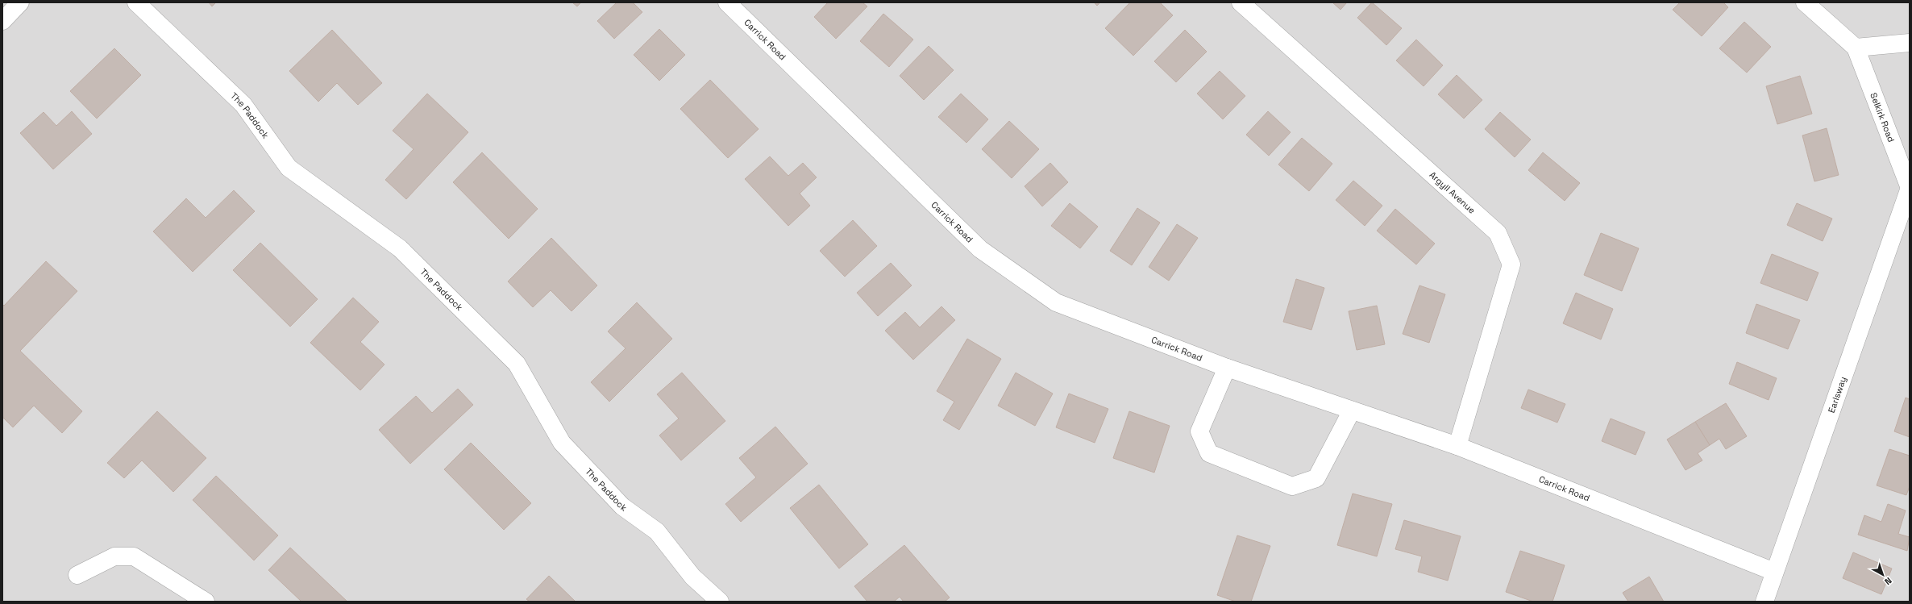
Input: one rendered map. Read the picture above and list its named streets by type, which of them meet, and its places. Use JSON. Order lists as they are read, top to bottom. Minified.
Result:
{"streets":{"street":["Carrick Road","The Paddock","Selkirk Road","Argyll Avenue","Earlsway"]},"crossings":[["Carrick Road","Argyll Avenue"],["Carrick Road","Earlsway"],["Selkirk Road","Earlsway"]],"north":"bottom right"}
